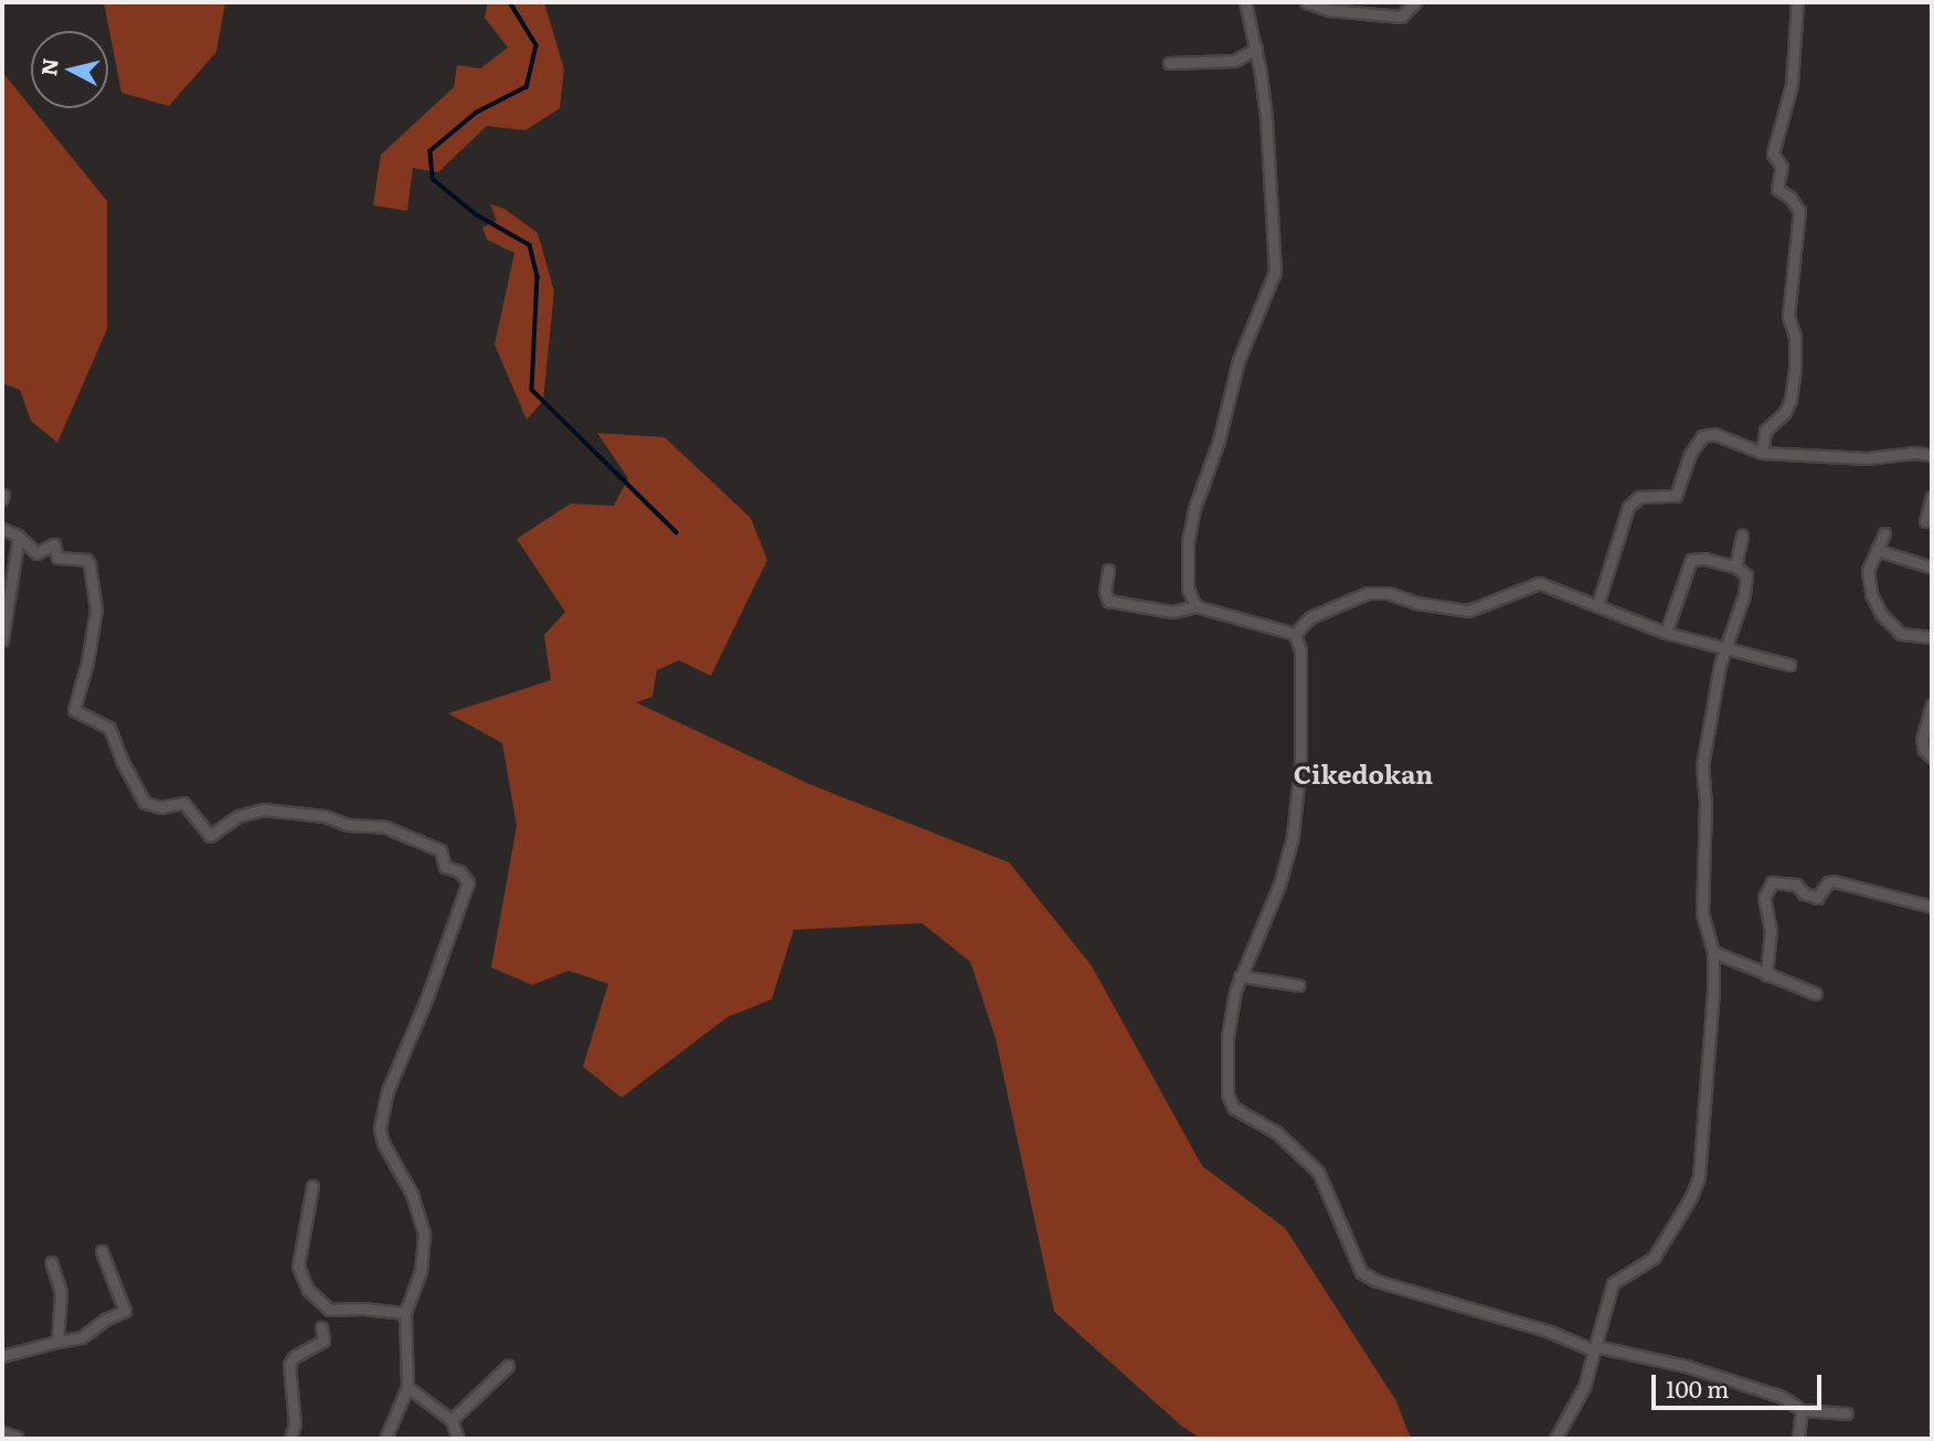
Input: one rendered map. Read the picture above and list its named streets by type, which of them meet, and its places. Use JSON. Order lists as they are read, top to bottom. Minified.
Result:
{"districts":["Cikedokan"],"scale_bar":"100 m","north":"left"}
